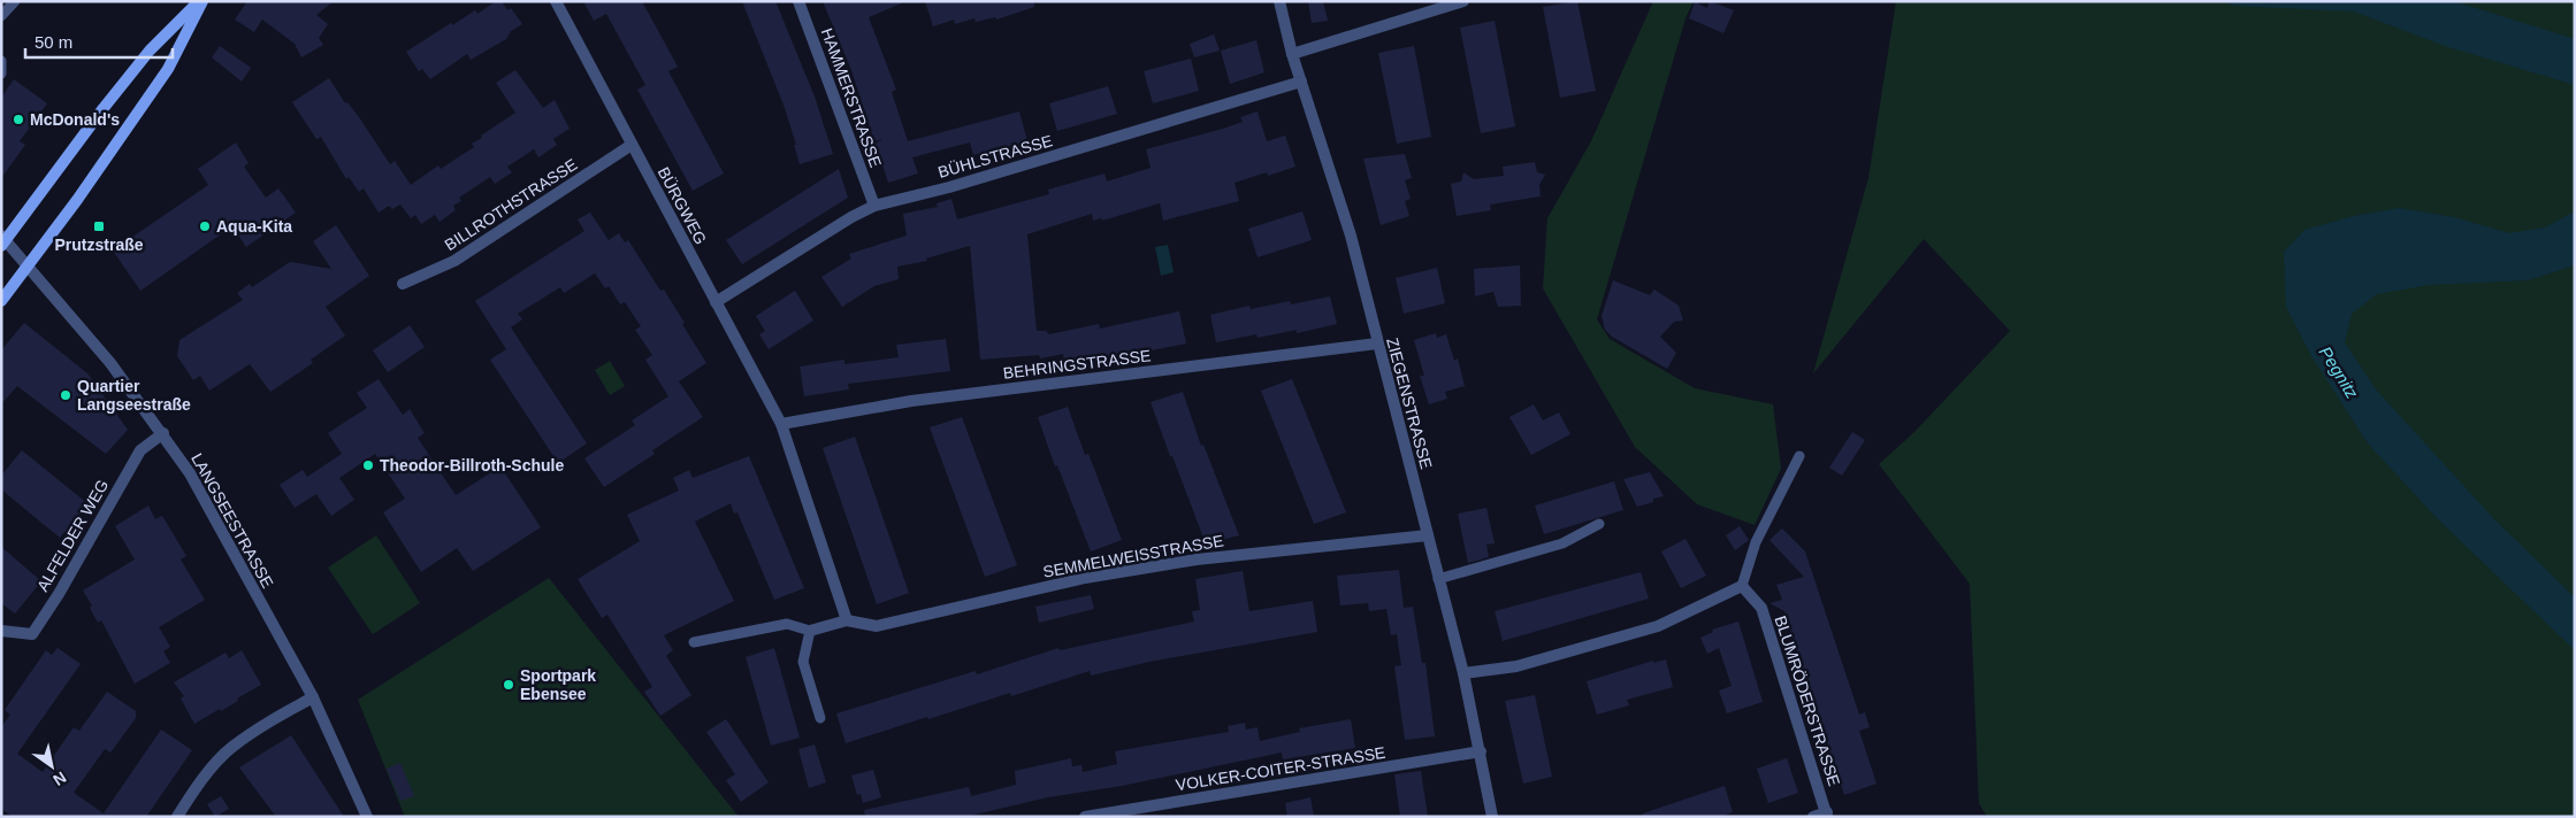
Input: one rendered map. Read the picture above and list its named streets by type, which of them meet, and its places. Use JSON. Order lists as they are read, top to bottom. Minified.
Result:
{"streets":{"street":["HAMMERSTRASSE","BÜHLSTRASSE","BILLROTHSTRASSE","BÜRGWEG","BEHRINGSTRASSE","ZIEGENSTRASSE","LANGSEESTRASSE","ALFELDER WEG","SEMMELWEISSTRASSE","BLUMRÖDERSTRASSE","VOLKER-COITER-STRASSE"]},"crossings":[["HAMMERSTRASSE","BÜHLSTRASSE"],["BÜHLSTRASSE","BÜRGWEG"],["BÜHLSTRASSE","ZIEGENSTRASSE"],["BILLROTHSTRASSE","BÜRGWEG"],["BÜRGWEG","BEHRINGSTRASSE"],["BEHRINGSTRASSE","ZIEGENSTRASSE"],["ZIEGENSTRASSE","SEMMELWEISSTRASSE"],["ZIEGENSTRASSE","VOLKER-COITER-STRASSE"],["LANGSEESTRASSE","ALFELDER WEG"]],"water":["Pegnitz"],"places":{"other":["McDonald's","Aqua-Kita","Quartier Langseestraße","Theodor-Billroth-Schule","Sportpark Ebensee"],"transit":["Prutzstraße"]},"scale_bar":"50 m","north":"bottom right"}
